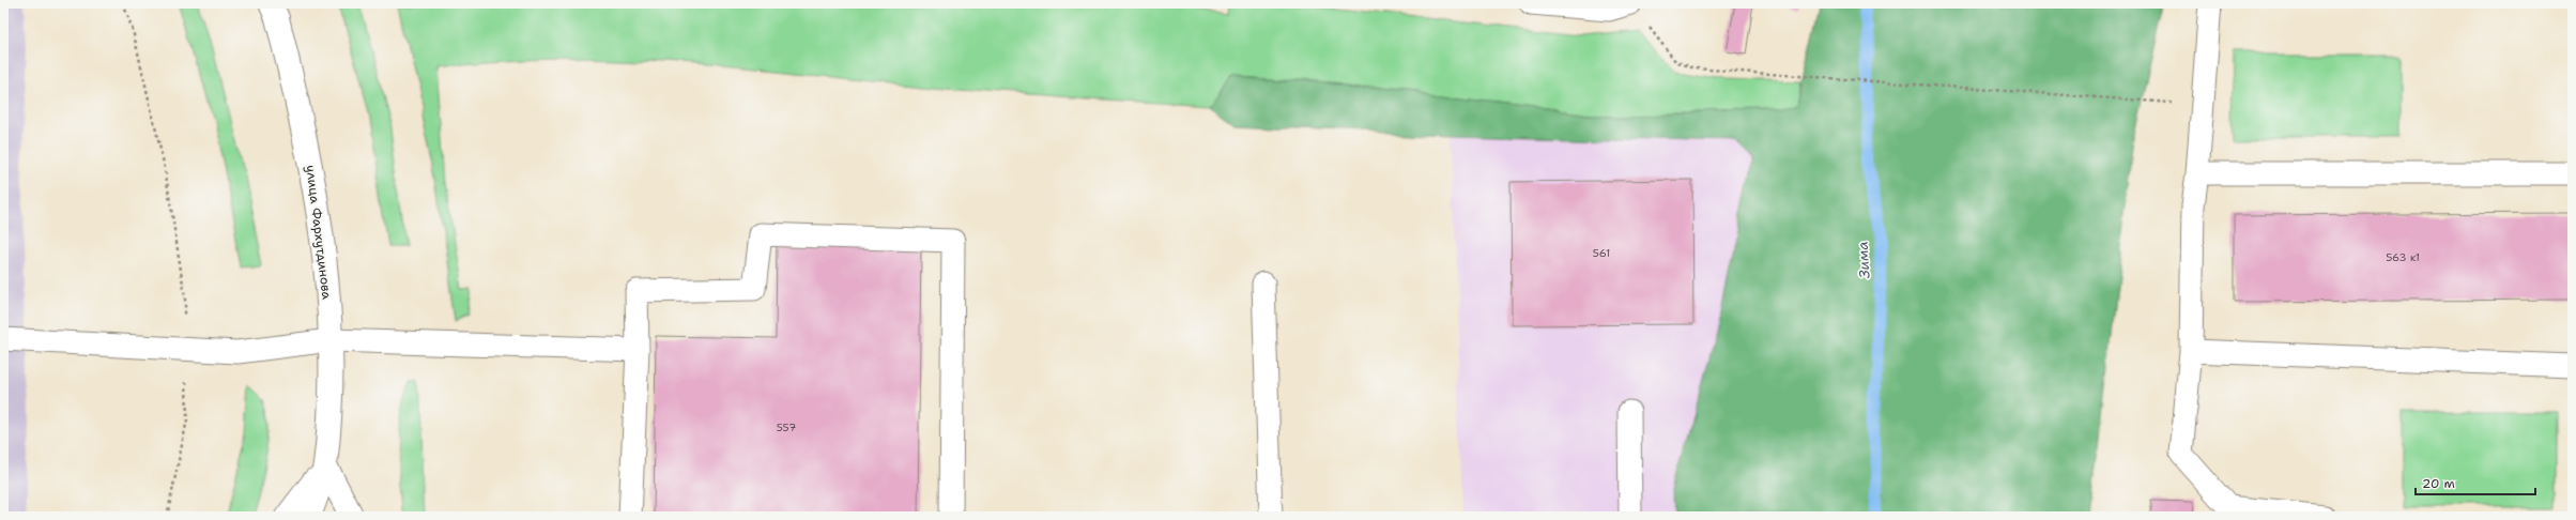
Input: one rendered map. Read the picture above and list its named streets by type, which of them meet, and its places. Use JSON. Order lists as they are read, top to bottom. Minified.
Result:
{"streets":{"main road":["улица Фархутдинова"]},"water":["Зима"],"house_numbers":["561","563 к1","557"],"scale_bar":"20 m"}
